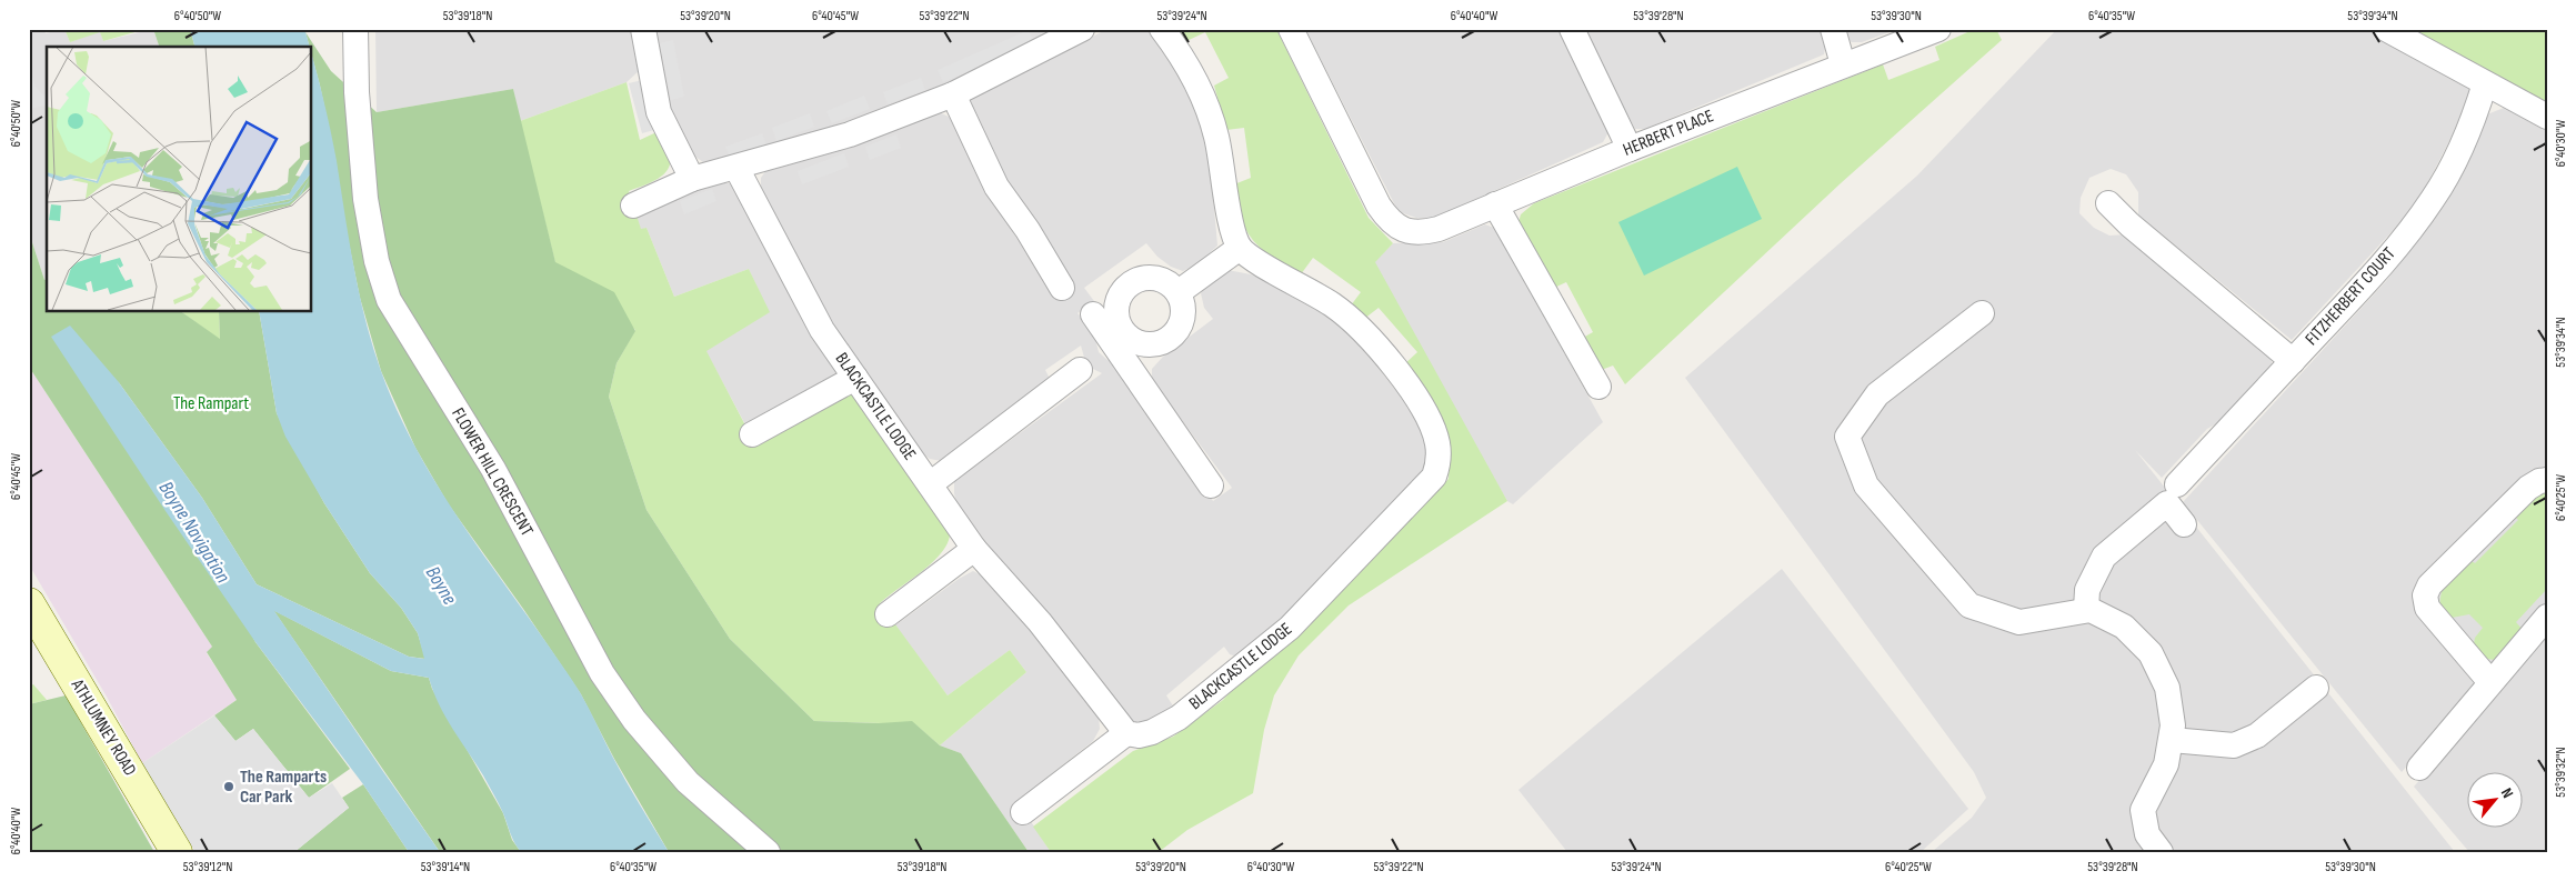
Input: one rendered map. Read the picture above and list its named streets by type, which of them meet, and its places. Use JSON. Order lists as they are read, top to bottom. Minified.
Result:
{"streets":{"main road":["ATHLUMNEY ROAD"],"street":["HERBERT PLACE","FITZHERBERT COURT","BLACKCASTLE LODGE","FLOWER HILL CRESCENT"]},"water":["Boyne Navigation","Boyne"],"parks":["The Rampart"],"places":["The Ramparts Car Park"],"north":"top right","coordinates":["6°40'50\"W","53°39'18\"N","53°39'20\"N","6°40'45\"W","53°39'22\"N","53°39'24\"N","6°40'40\"W","53°39'28\"N","53°39'30\"N","6°40'35\"W","53°39'34\"N","6°40'30\"W","6°40'25\"W","53°39'32\"N","53°39'12\"N","53°39'14\"N"]}
